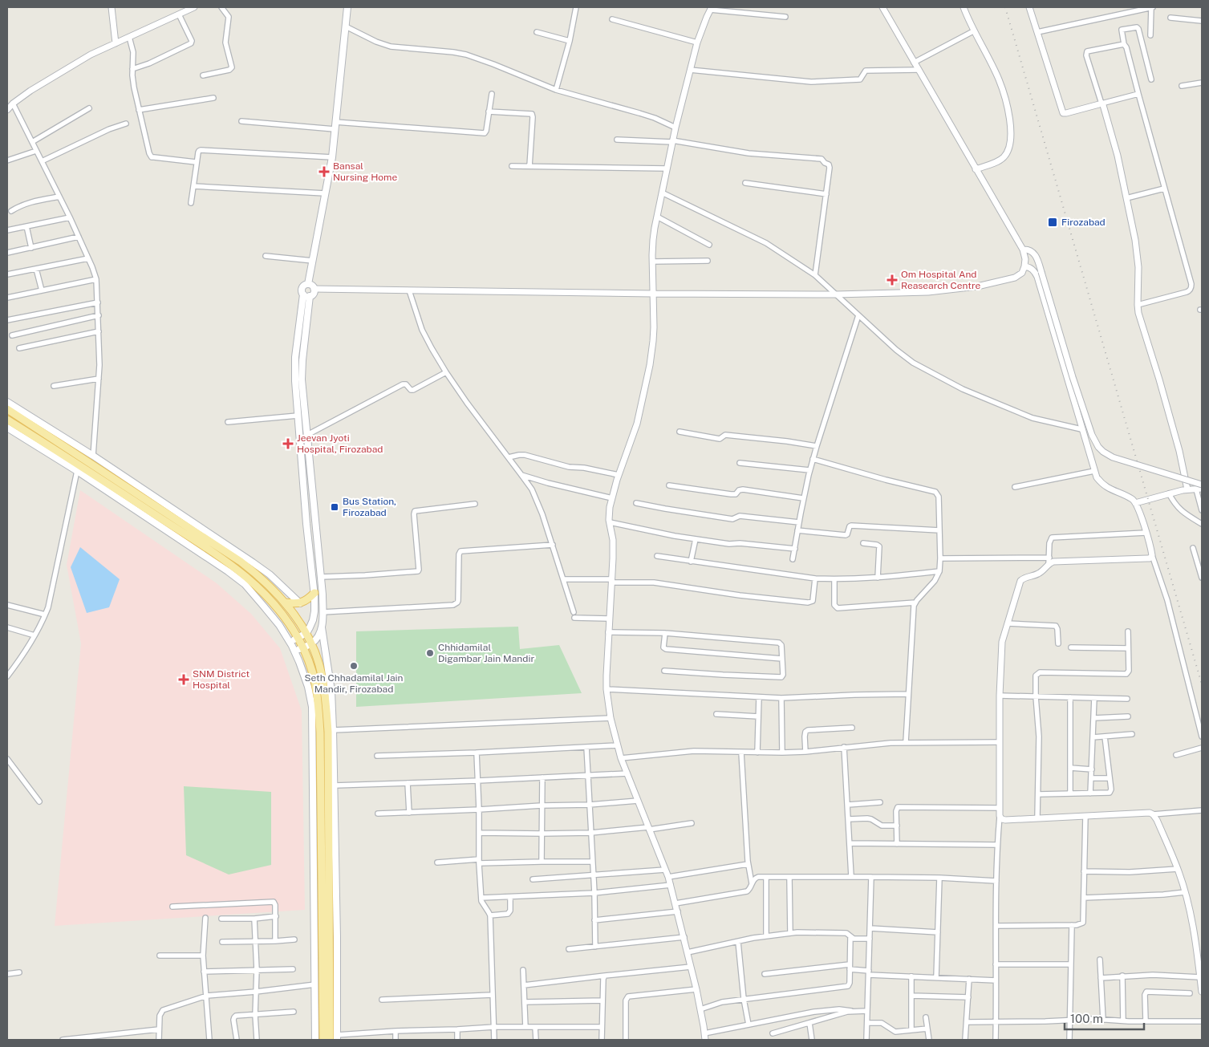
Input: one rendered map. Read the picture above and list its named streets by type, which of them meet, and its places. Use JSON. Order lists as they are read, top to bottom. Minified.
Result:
{"places":{"health":["Bansal Nursing Home","Om Hospital And Reasearch Centre","Jeevan Jyoti Hospital, Firozabad","SNM District Hospital"],"transit":["Firozabad","Bus Station, Firozabad"],"other":["Chhidamilal Digambar Jain Mandir","Seth Chhadamilal Jain Mandir, Firozabad"]},"scale_bar":"100 m"}
